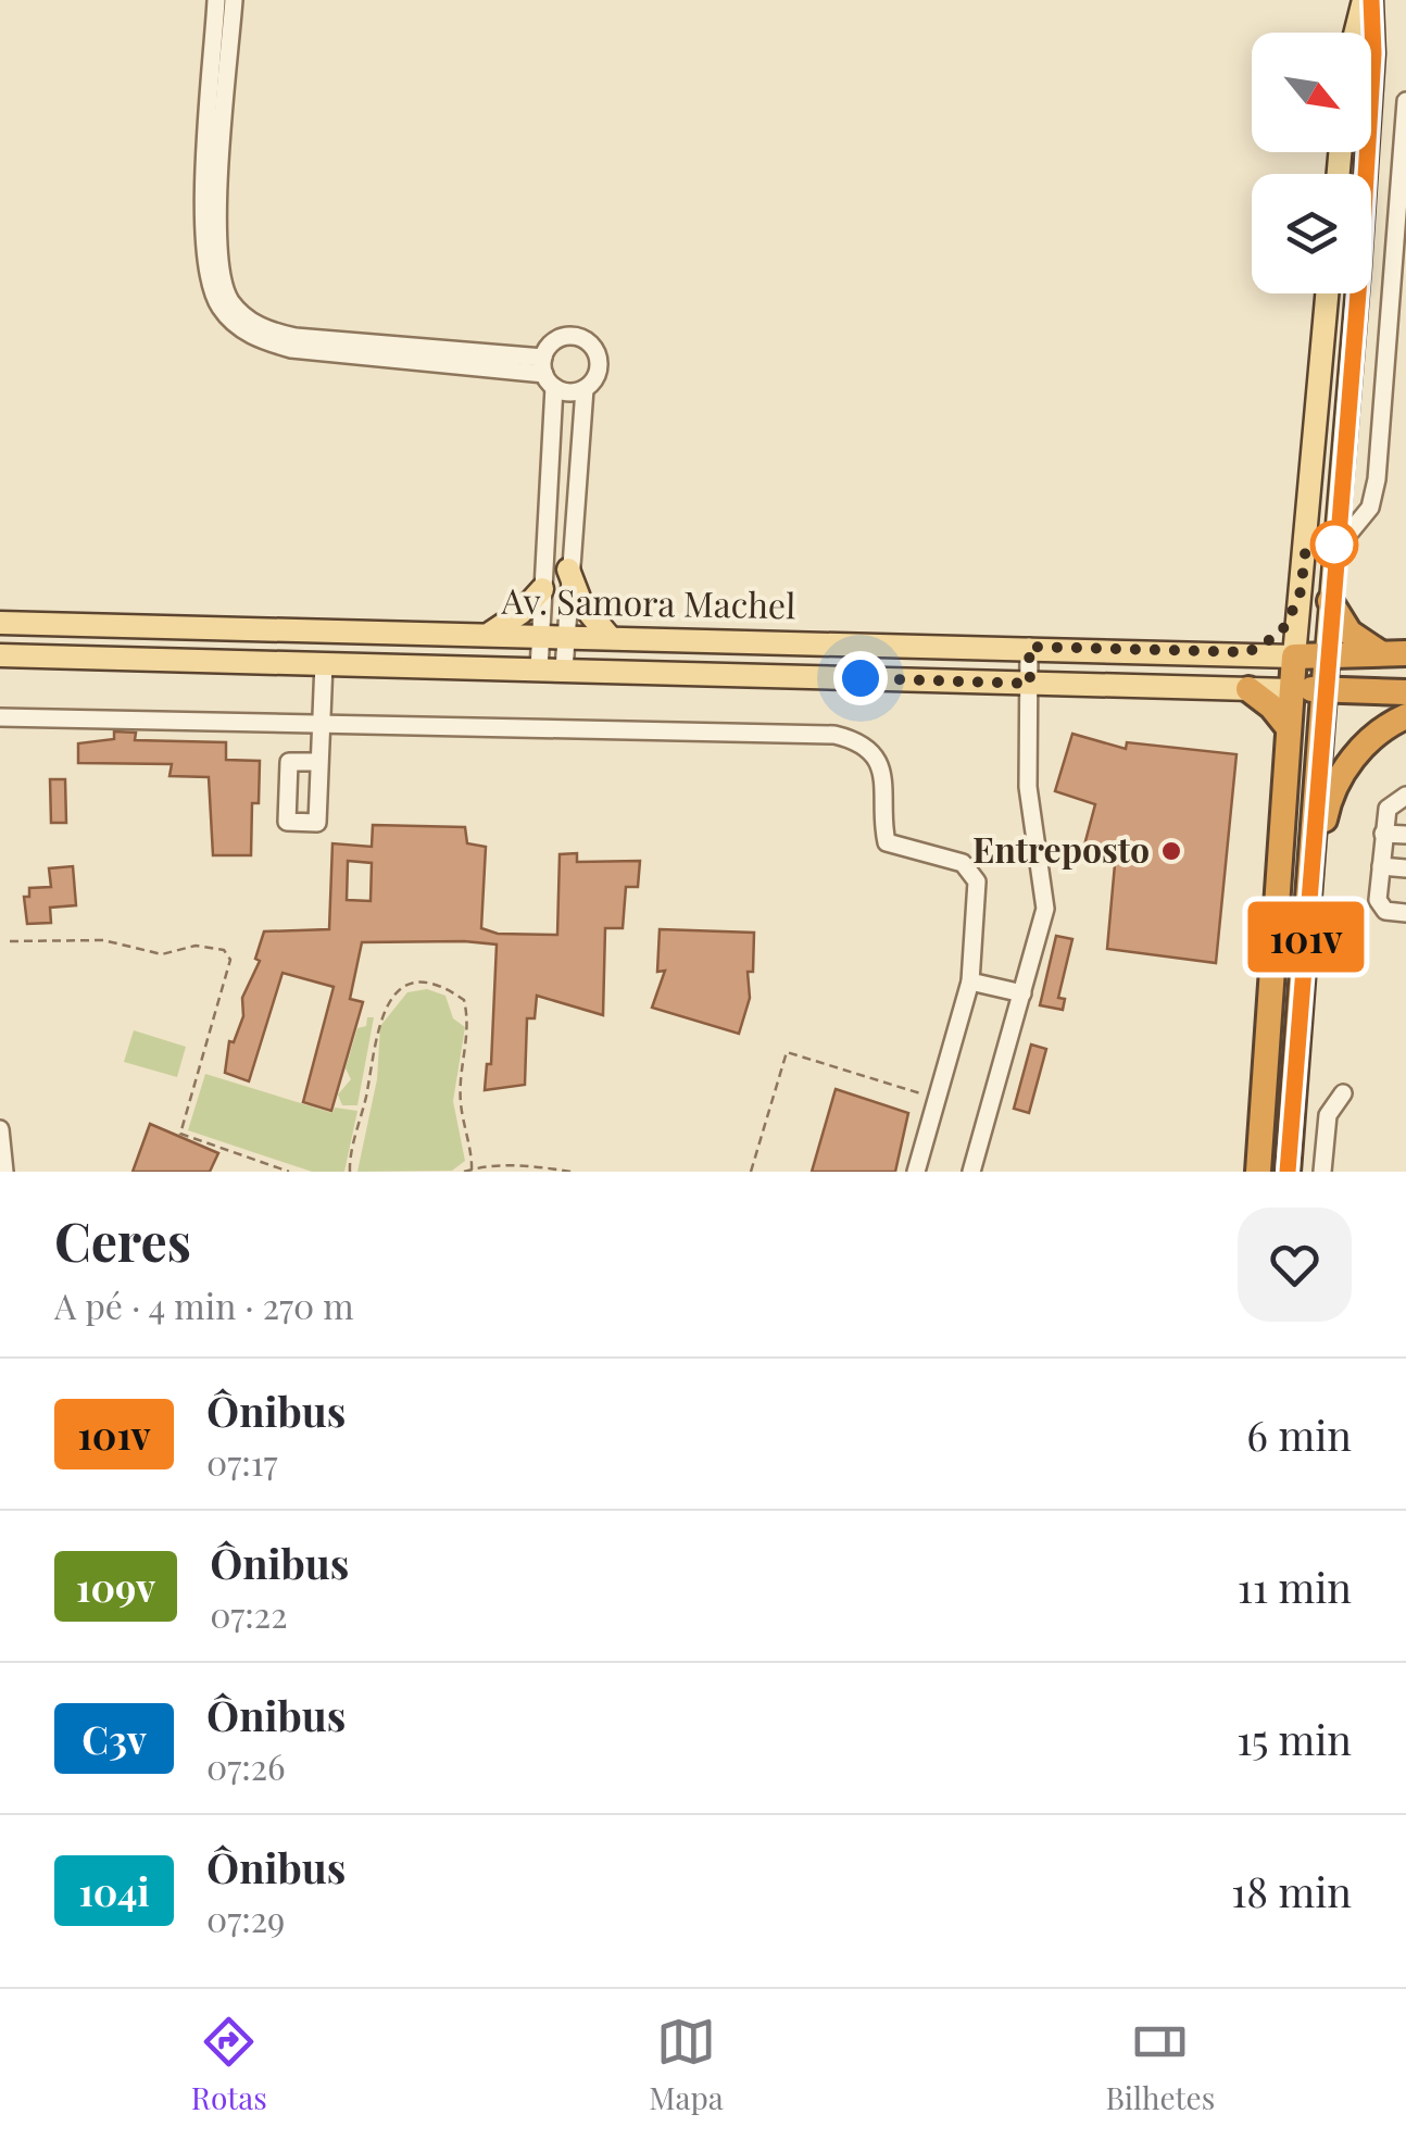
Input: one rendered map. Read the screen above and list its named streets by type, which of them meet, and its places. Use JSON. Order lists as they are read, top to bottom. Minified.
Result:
{"streets":{"main road":["Av. Samora Machel"]},"places":["Entreposto"],"lines":["bus line 101v"],"north":"bottom right","page":{"on_map":"101v","heading":["Ceres","A pé · 4 min · 270 m"],"list":[{"mark":"101v","name":"Ônibus","note":"07:17","value":"6 min"},{"mark":"109v","name":"Ônibus","note":"07:22","value":"11 min"},{"mark":"C3v","name":"Ônibus","note":"07:26","value":"15 min"},{"mark":"104i","name":"Ônibus","note":"07:29","value":"18 min"}],"tabs":["Rotas","Mapa","Bilhetes"]}}
